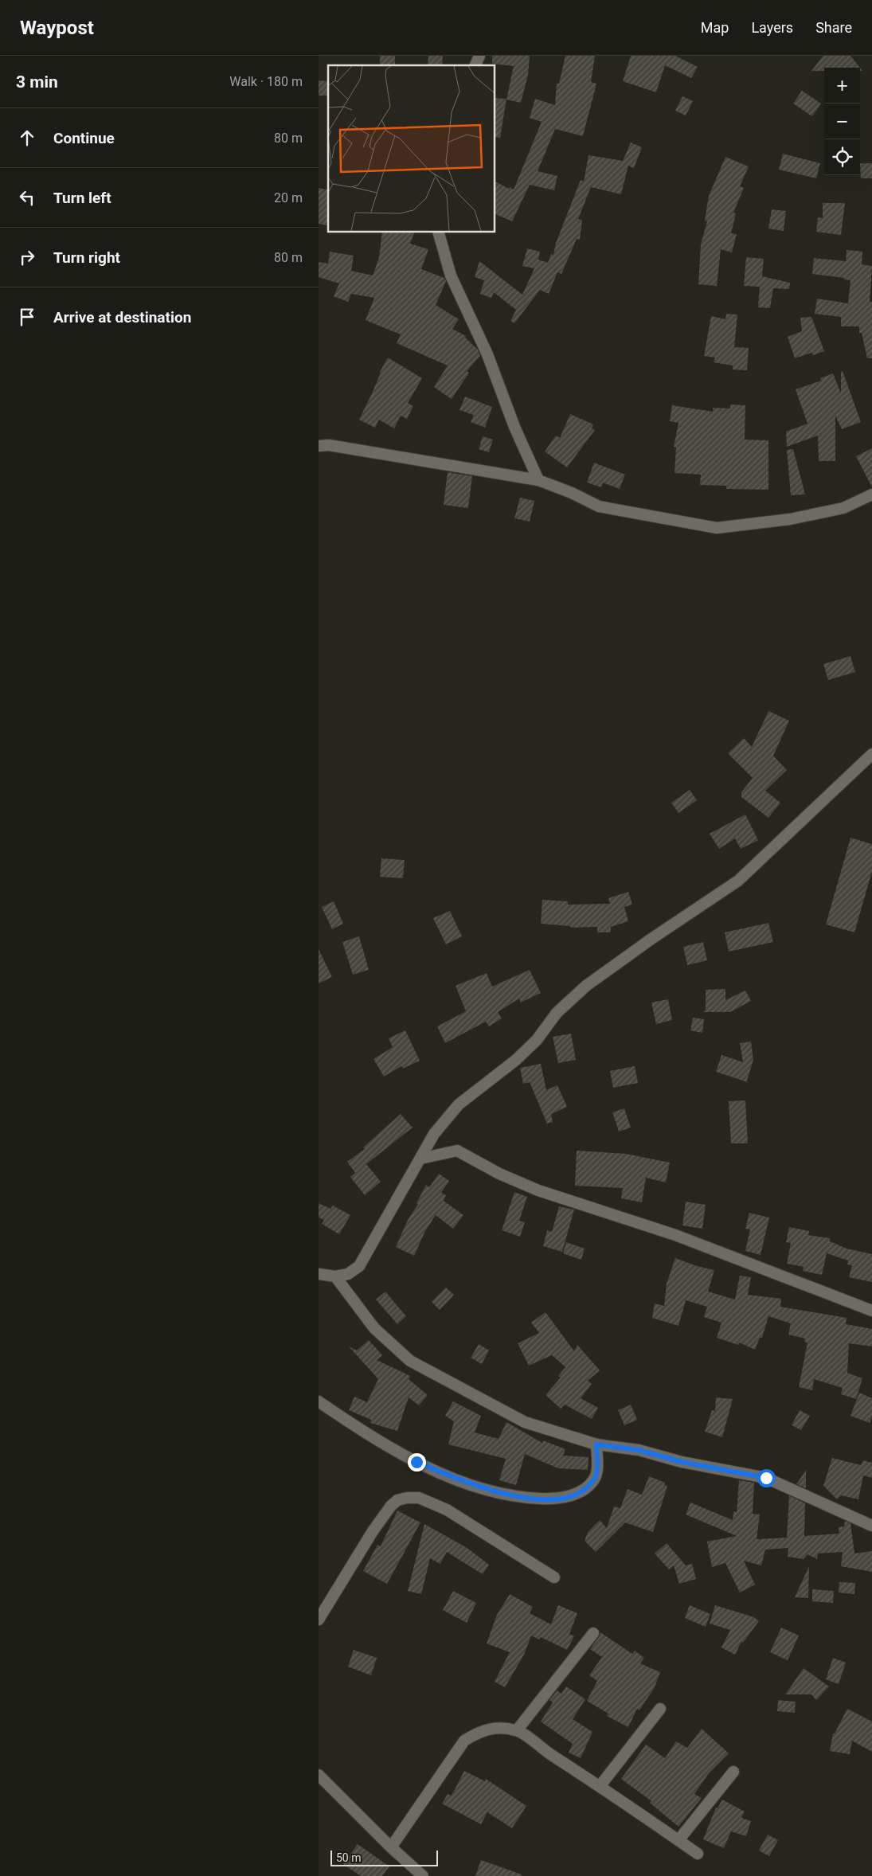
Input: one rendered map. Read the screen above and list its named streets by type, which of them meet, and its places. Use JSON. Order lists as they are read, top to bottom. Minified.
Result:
{"scale_bar":"50 m","page":{"header":"Waypost","nav":["Map","Layers","Share"],"heading":["3 min","Walk · 180 m"],"map_buttons":["+","−"],"list":[["Continue","80 m"],["Turn left","20 m"],["Turn right","80 m"],"Arrive at destination"],"scale":"50 m"}}
